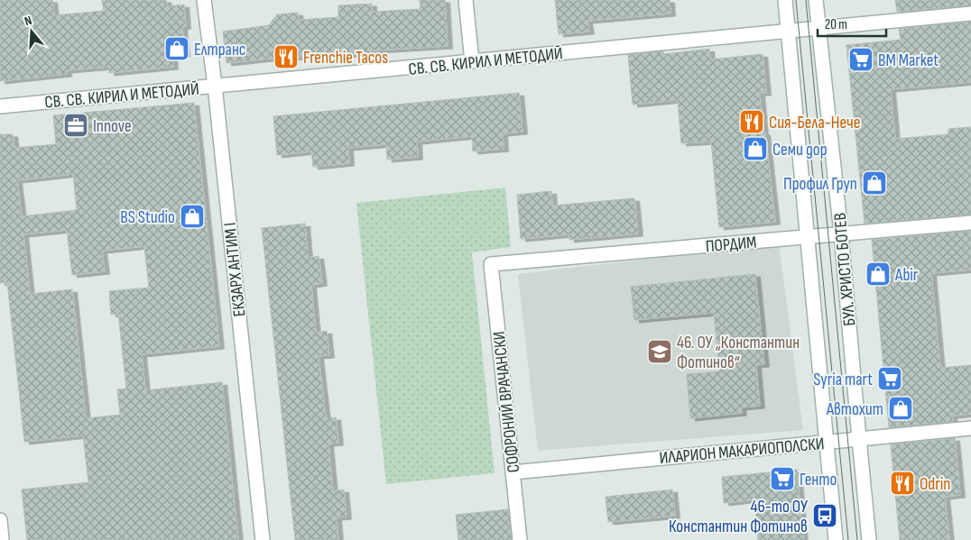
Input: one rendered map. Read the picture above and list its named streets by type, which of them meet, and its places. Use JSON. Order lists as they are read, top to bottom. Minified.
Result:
{"streets":{"street":["СВ. СВ. КИРИЛ И МЕТОДИЙ","ПОРДИМ","ЕКЗАРХ АНТИМ I","БУЛ. ХРИСТО БОТЕВ","СОФРОНИЙ ВРАЧАНСКИ","ИЛАРИОН МАКАРИОПОЛСКИ"]},"crossings":[["СВ. СВ. КИРИЛ И МЕТОДИЙ","ЕКЗАРХ АНТИМ I"],["СВ. СВ. КИРИЛ И МЕТОДИЙ","БУЛ. ХРИСТО БОТЕВ"],["ПОРДИМ","БУЛ. ХРИСТО БОТЕВ"],["ПОРДИМ","СОФРОНИЙ ВРАЧАНСКИ"],["БУЛ. ХРИСТО БОТЕВ","ИЛАРИОН МАКАРИОПОЛСКИ"],["СОФРОНИЙ ВРАЧАНСКИ","ИЛАРИОН МАКАРИОПОЛСКИ"]],"places":{"shop":["Елтранс","Семи дор","Профил Груп","BS Studio","Abir","Автохит"],"restaurant":["Frenchie Tacos","Сия-Бела-Нече","Odrin"],"supermarket":["BM Market","Syria mart","Генто"],"office":["Innove"],"school or university":["46. ОУ „Константин Фотинов“"],"bus stop":["46-то ОУ Константин Фотинов"]},"scale_bar":"20 m","north":"top"}
